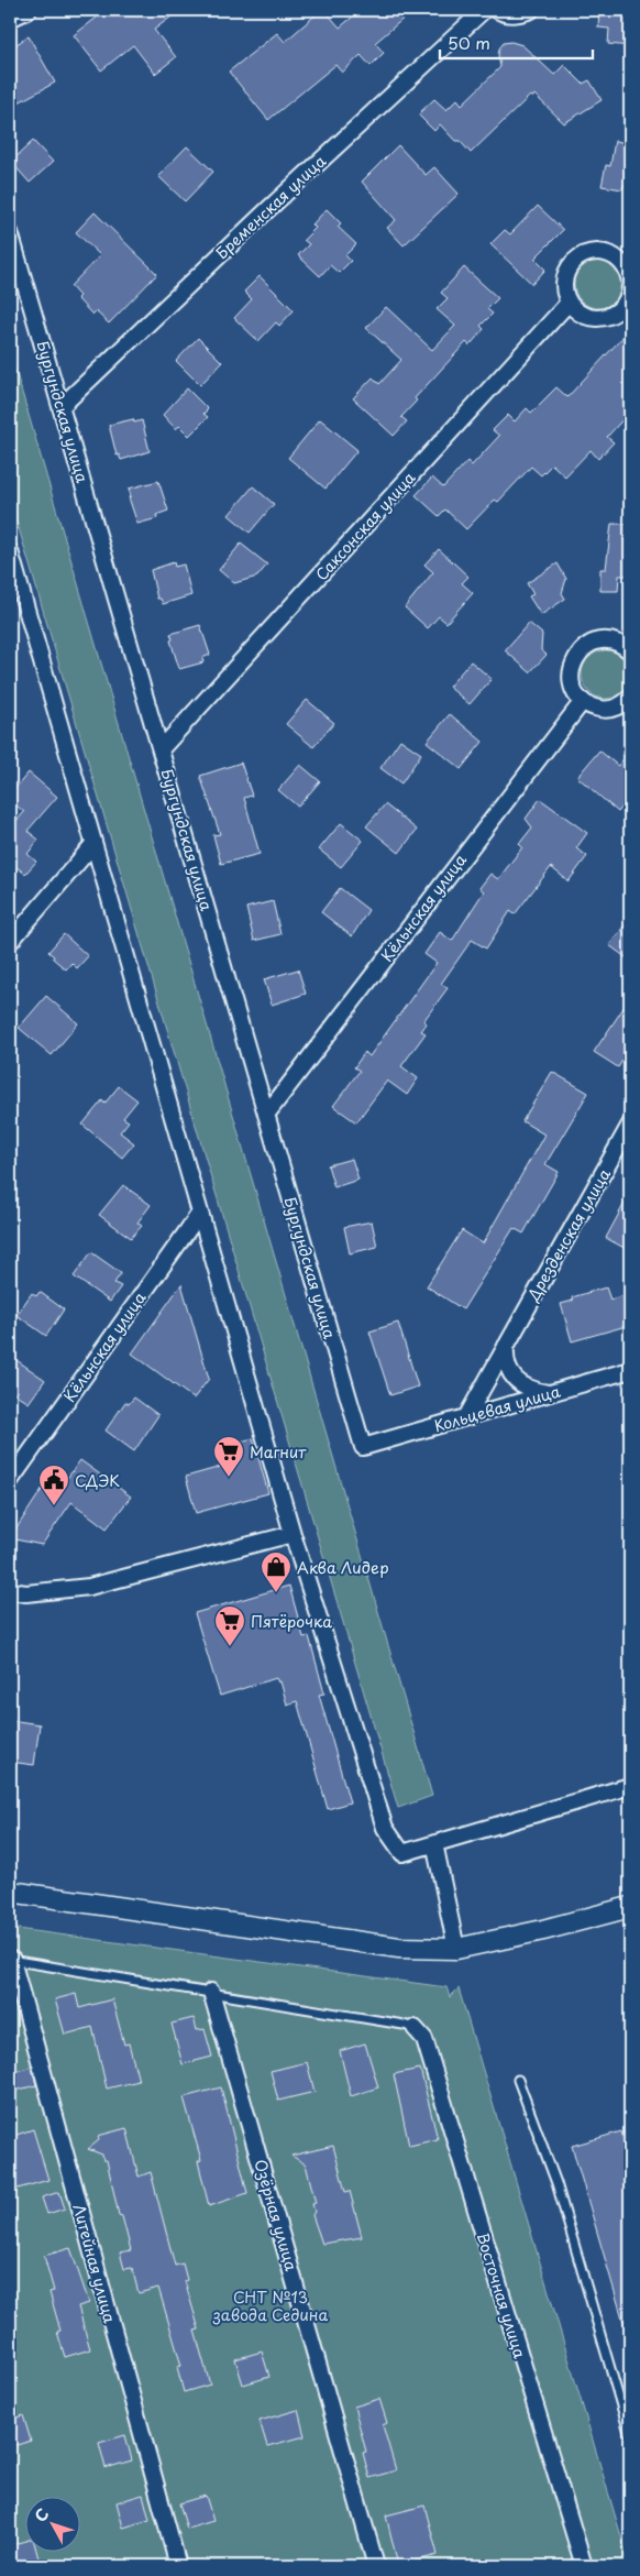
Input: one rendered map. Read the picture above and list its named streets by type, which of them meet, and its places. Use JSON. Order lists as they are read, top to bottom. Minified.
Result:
{"streets":{"street":["Бременская улица","Бургундская улица","Саксонская улица","Кёльнская улица","Дрезденская улица","Кольцевая улица","Озёрная улица","Литейная улица","Восточная улица"]},"crossings":[["Бременская улица","Бургундская улица"],["Бургундская улица","Саксонская улица"],["Бургундская улица","Кёльнская улица"],["Бургундская улица","Кольцевая улица"],["Дрезденская улица","Кольцевая улица"]],"parks":["СНТ №13 завода Седина"],"places":{"supermarket":["Магнит","Пятёрочка"],"public building":["СДЭК"],"shop":["Аква Лидер"]},"scale_bar":"50 m","north":"top left"}
